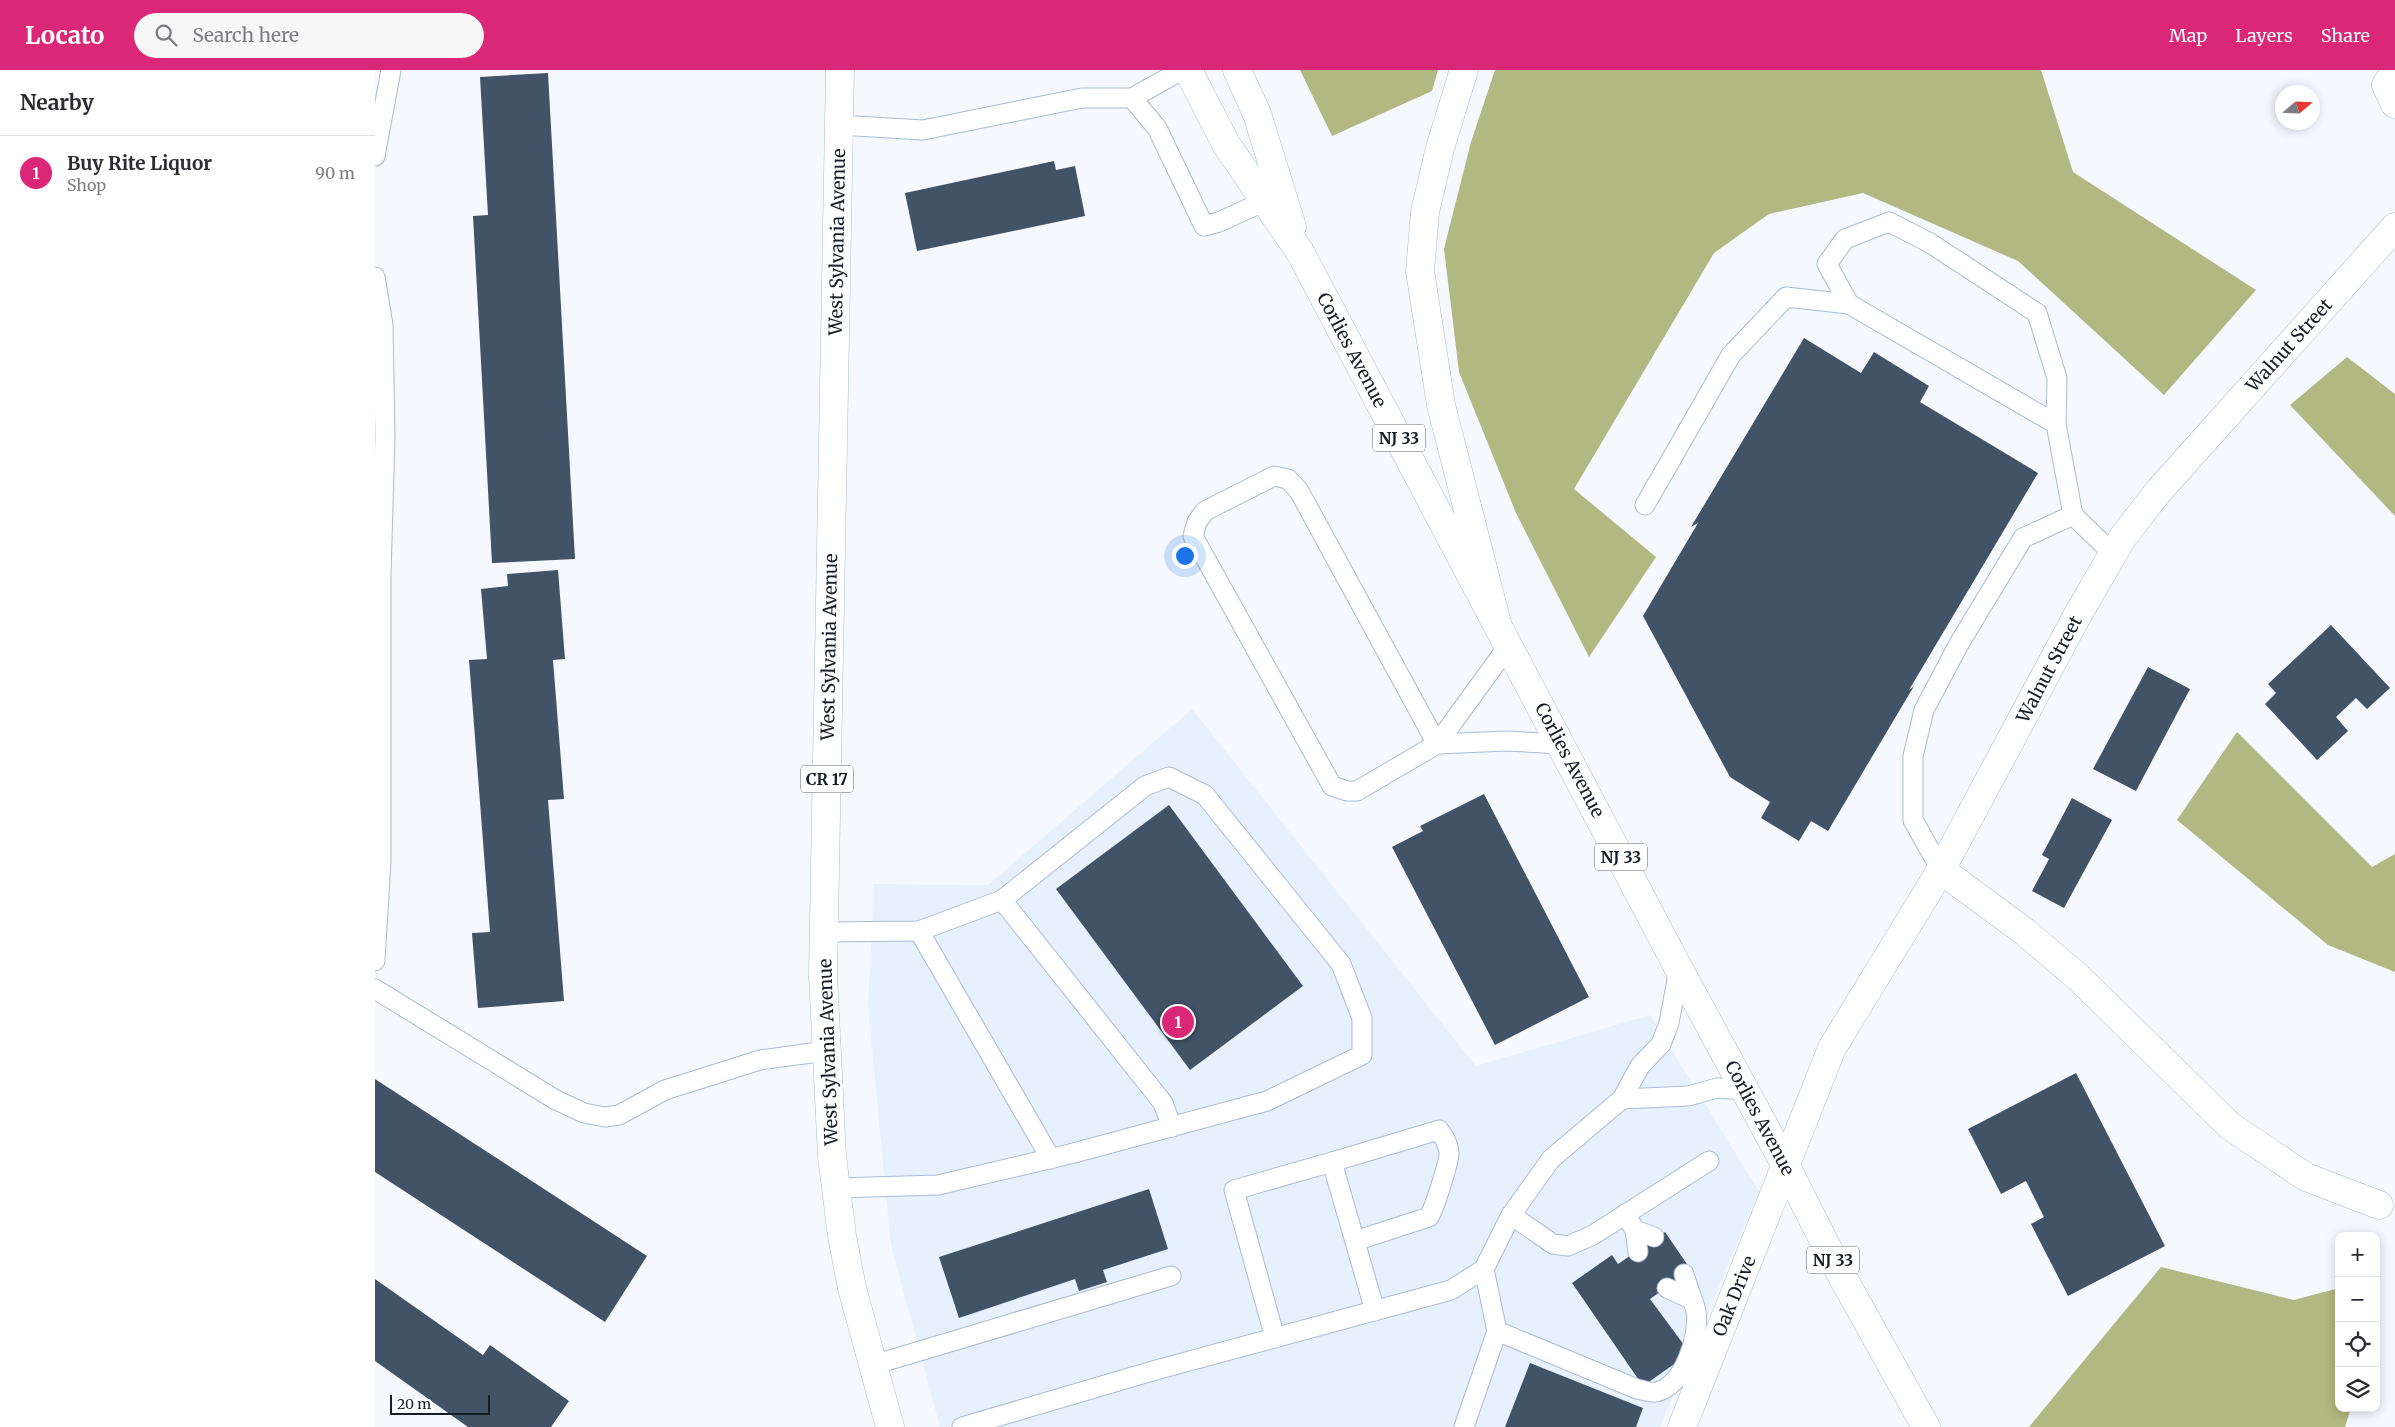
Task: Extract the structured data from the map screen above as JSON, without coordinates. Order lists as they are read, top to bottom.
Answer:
{
  "streets": {
    "main road": [
      "West Sylvania Avenue",
      "Walnut Street",
      "Corlies Avenue",
      "NJ 33",
      "CR 17",
      "Oak Drive"
    ]
  },
  "crossings": [
    ["Walnut Street", "Corlies Avenue"],
    ["Walnut Street", "Oak Drive"],
    ["Corlies Avenue", "NJ 33"],
    ["Corlies Avenue", "Oak Drive"]
  ],
  "scale_bar": "20 m",
  "north": "right",
  "page": {
    "header": "Locato",
    "search": "Search here",
    "nav": ["Map", "Layers", "Share"],
    "heading": "Nearby",
    "list": [
      {
        "mark": "1",
        "name": "Buy Rite Liquor",
        "note": "Shop",
        "value": "90 m"
      }
    ],
    "pins": "1",
    "map_buttons": ["+", "−"],
    "scale": "20 m"
  }
}
